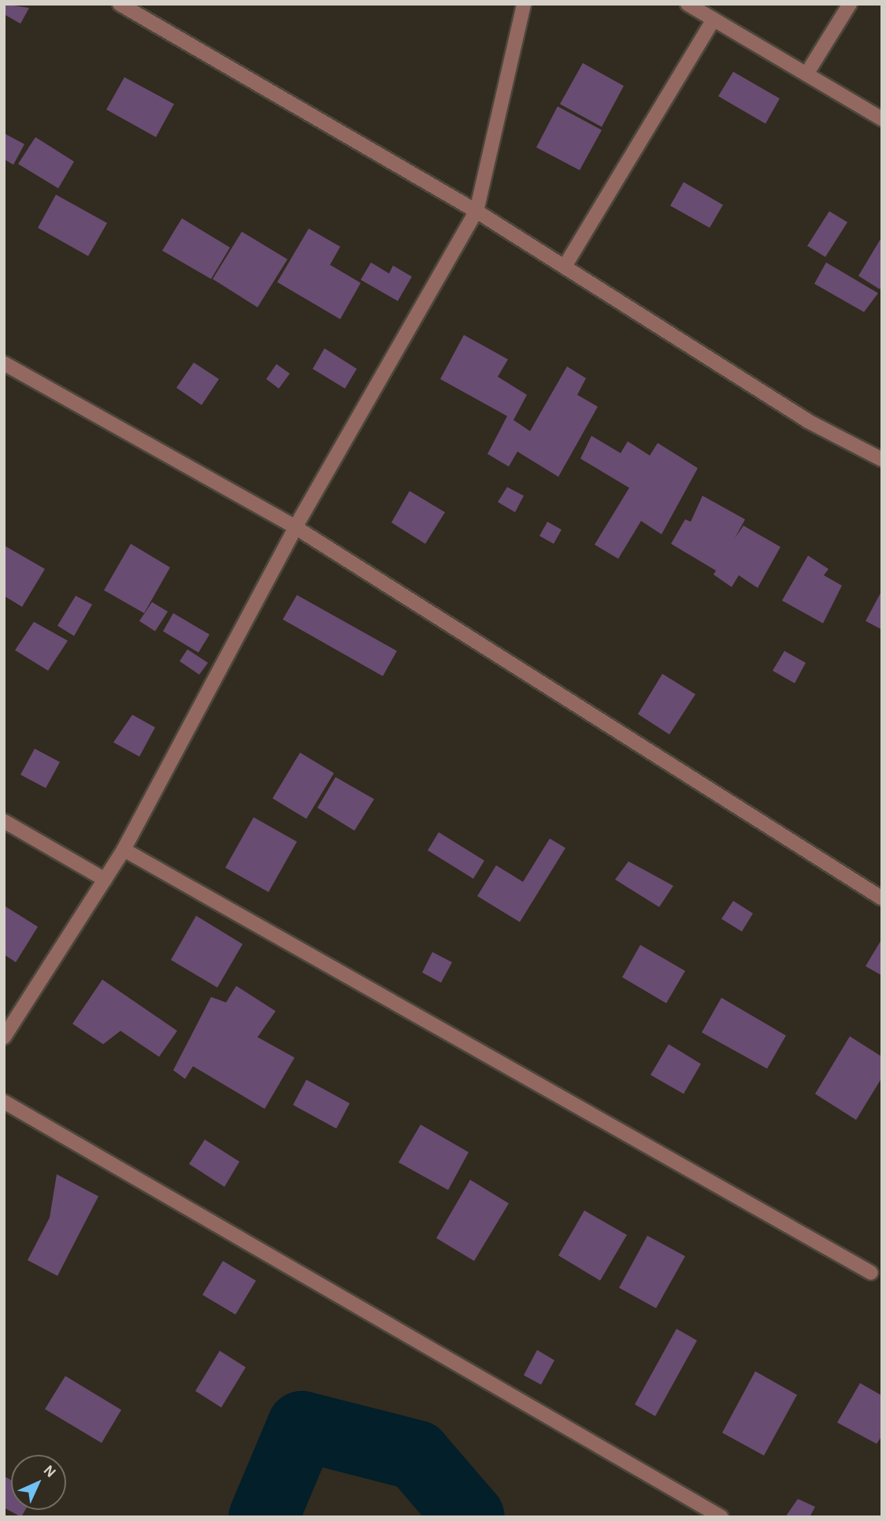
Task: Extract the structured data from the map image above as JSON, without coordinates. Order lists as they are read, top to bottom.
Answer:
{
  "north": "top right"
}
